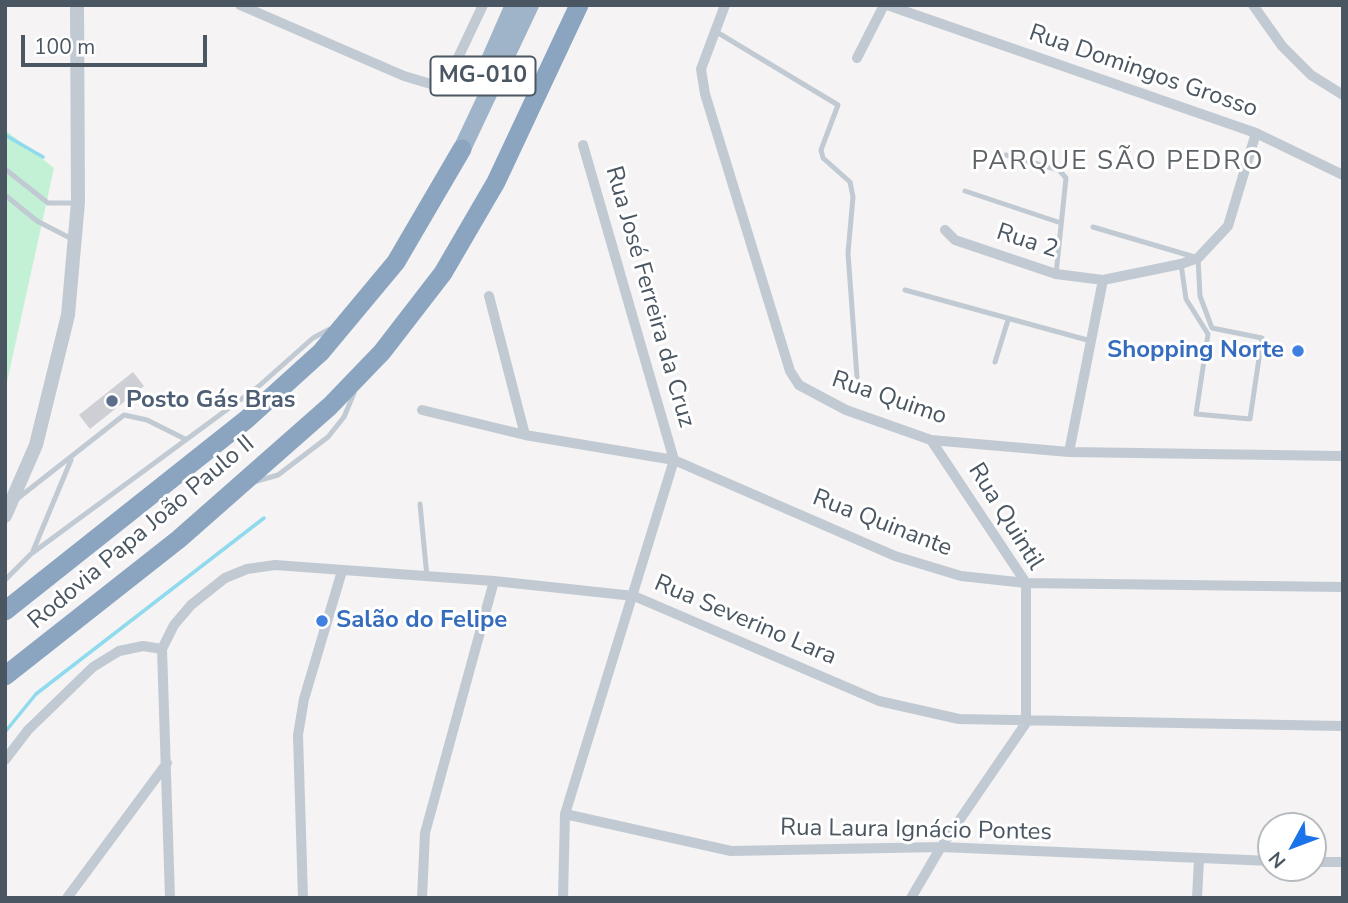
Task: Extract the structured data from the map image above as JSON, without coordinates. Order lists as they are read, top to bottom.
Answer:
{
  "streets": {
    "highway": ["MG-010", "Rodovia Papa João Paulo II"],
    "street": [
      "Rua Domingos Grosso",
      "Rua 2",
      "Rua José Ferreira da Cruz",
      "Rua Quimo",
      "Rua Quintil",
      "Rua Quinante",
      "Rua Severino Lara",
      "Rua Laura Ignácio Pontes"
    ]
  },
  "crossings": [
    ["MG-010", "Rodovia Papa João Paulo II"],
    ["Rua José Ferreira da Cruz", "Rua Quinante"],
    ["Rua Quimo", "Rua Quintil"],
    ["Rua Quintil", "Rua Quinante"],
    ["Rua Quintil", "Rua Severino Lara"]
  ],
  "districts": ["PARQUE SÃO PEDRO"],
  "places": ["Shopping Norte", "Posto Gás Bras", "Salão do Felipe"],
  "scale_bar": "100 m",
  "north": "bottom left"
}
